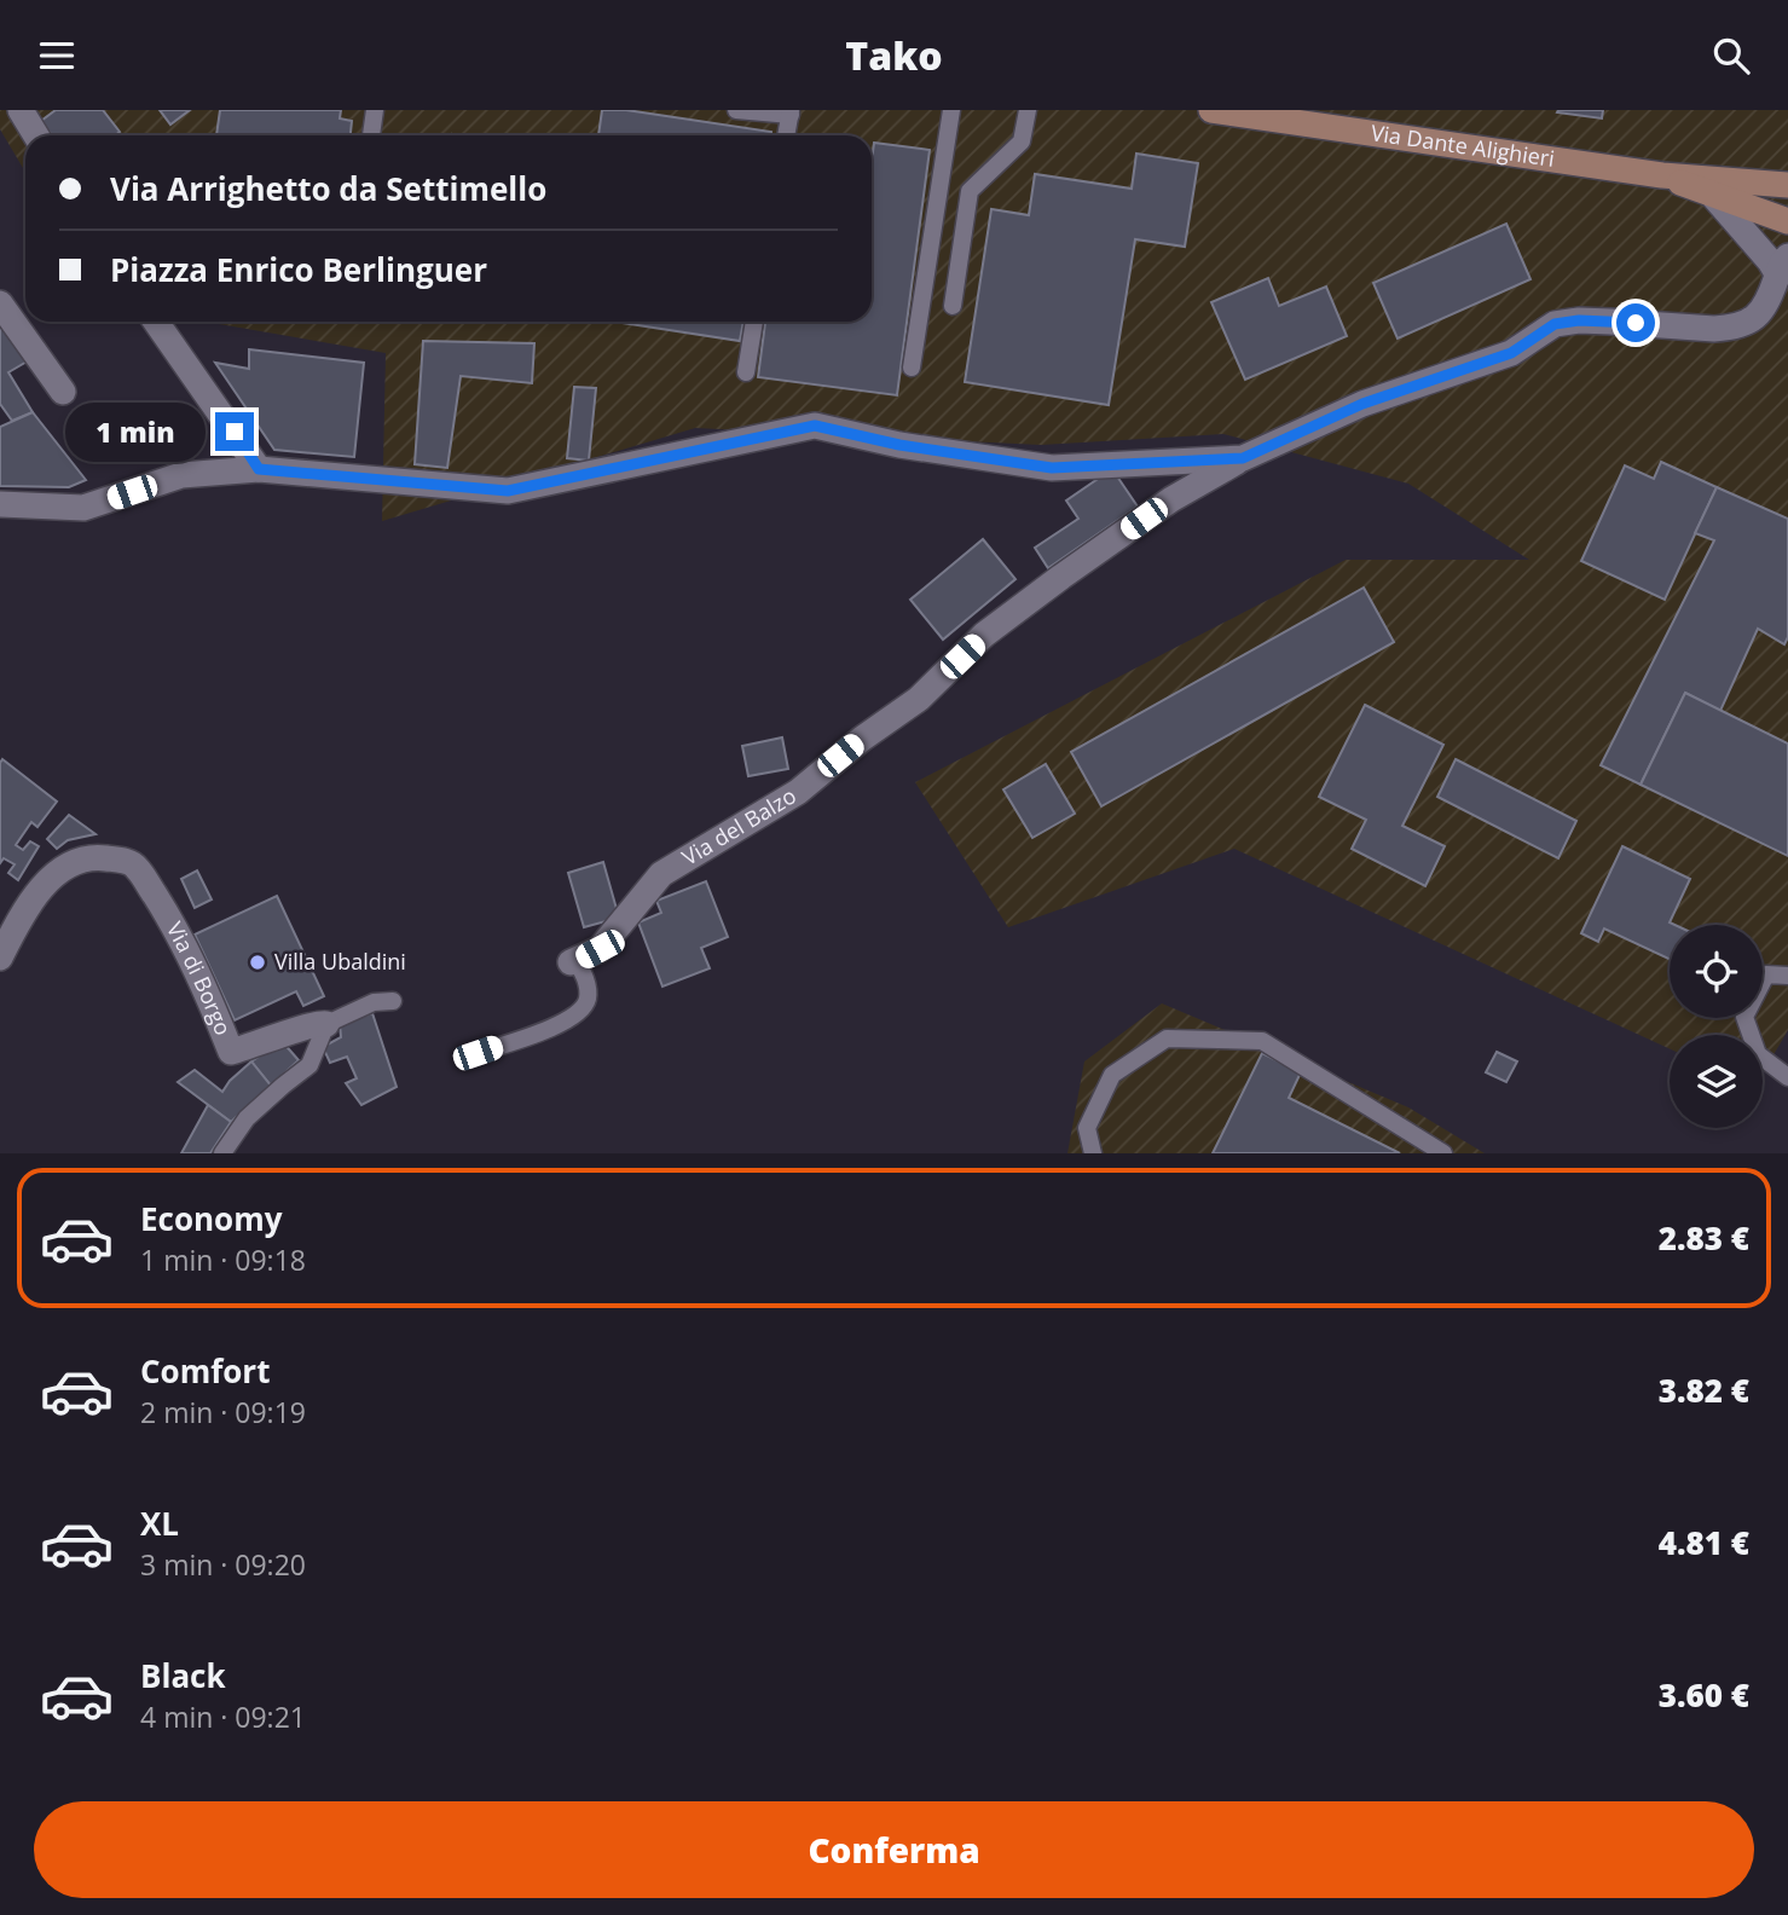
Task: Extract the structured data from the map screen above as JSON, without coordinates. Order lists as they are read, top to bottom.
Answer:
{
  "streets": {
    "main road": ["Via Dante Alighieri"],
    "street": ["Via del Balzo", "Via di Borgo"]
  },
  "places": ["Villa Ubaldini"],
  "page": {
    "header": "Tako",
    "banner": ["Via Arrighetto da Settimello", "Piazza Enrico Berlinguer"],
    "bubble": "1 min",
    "list": [
      {
        "name": "Economy",
        "note": "1 min · 09:18",
        "value": "2.83 €"
      },
      {
        "name": "Comfort",
        "note": "2 min · 09:19",
        "value": "3.82 €"
      },
      {
        "name": "XL",
        "note": "3 min · 09:20",
        "value": "4.81 €"
      },
      {
        "name": "Black",
        "note": "4 min · 09:21",
        "value": "3.60 €"
      }
    ],
    "buttons": "Conferma"
  }
}
